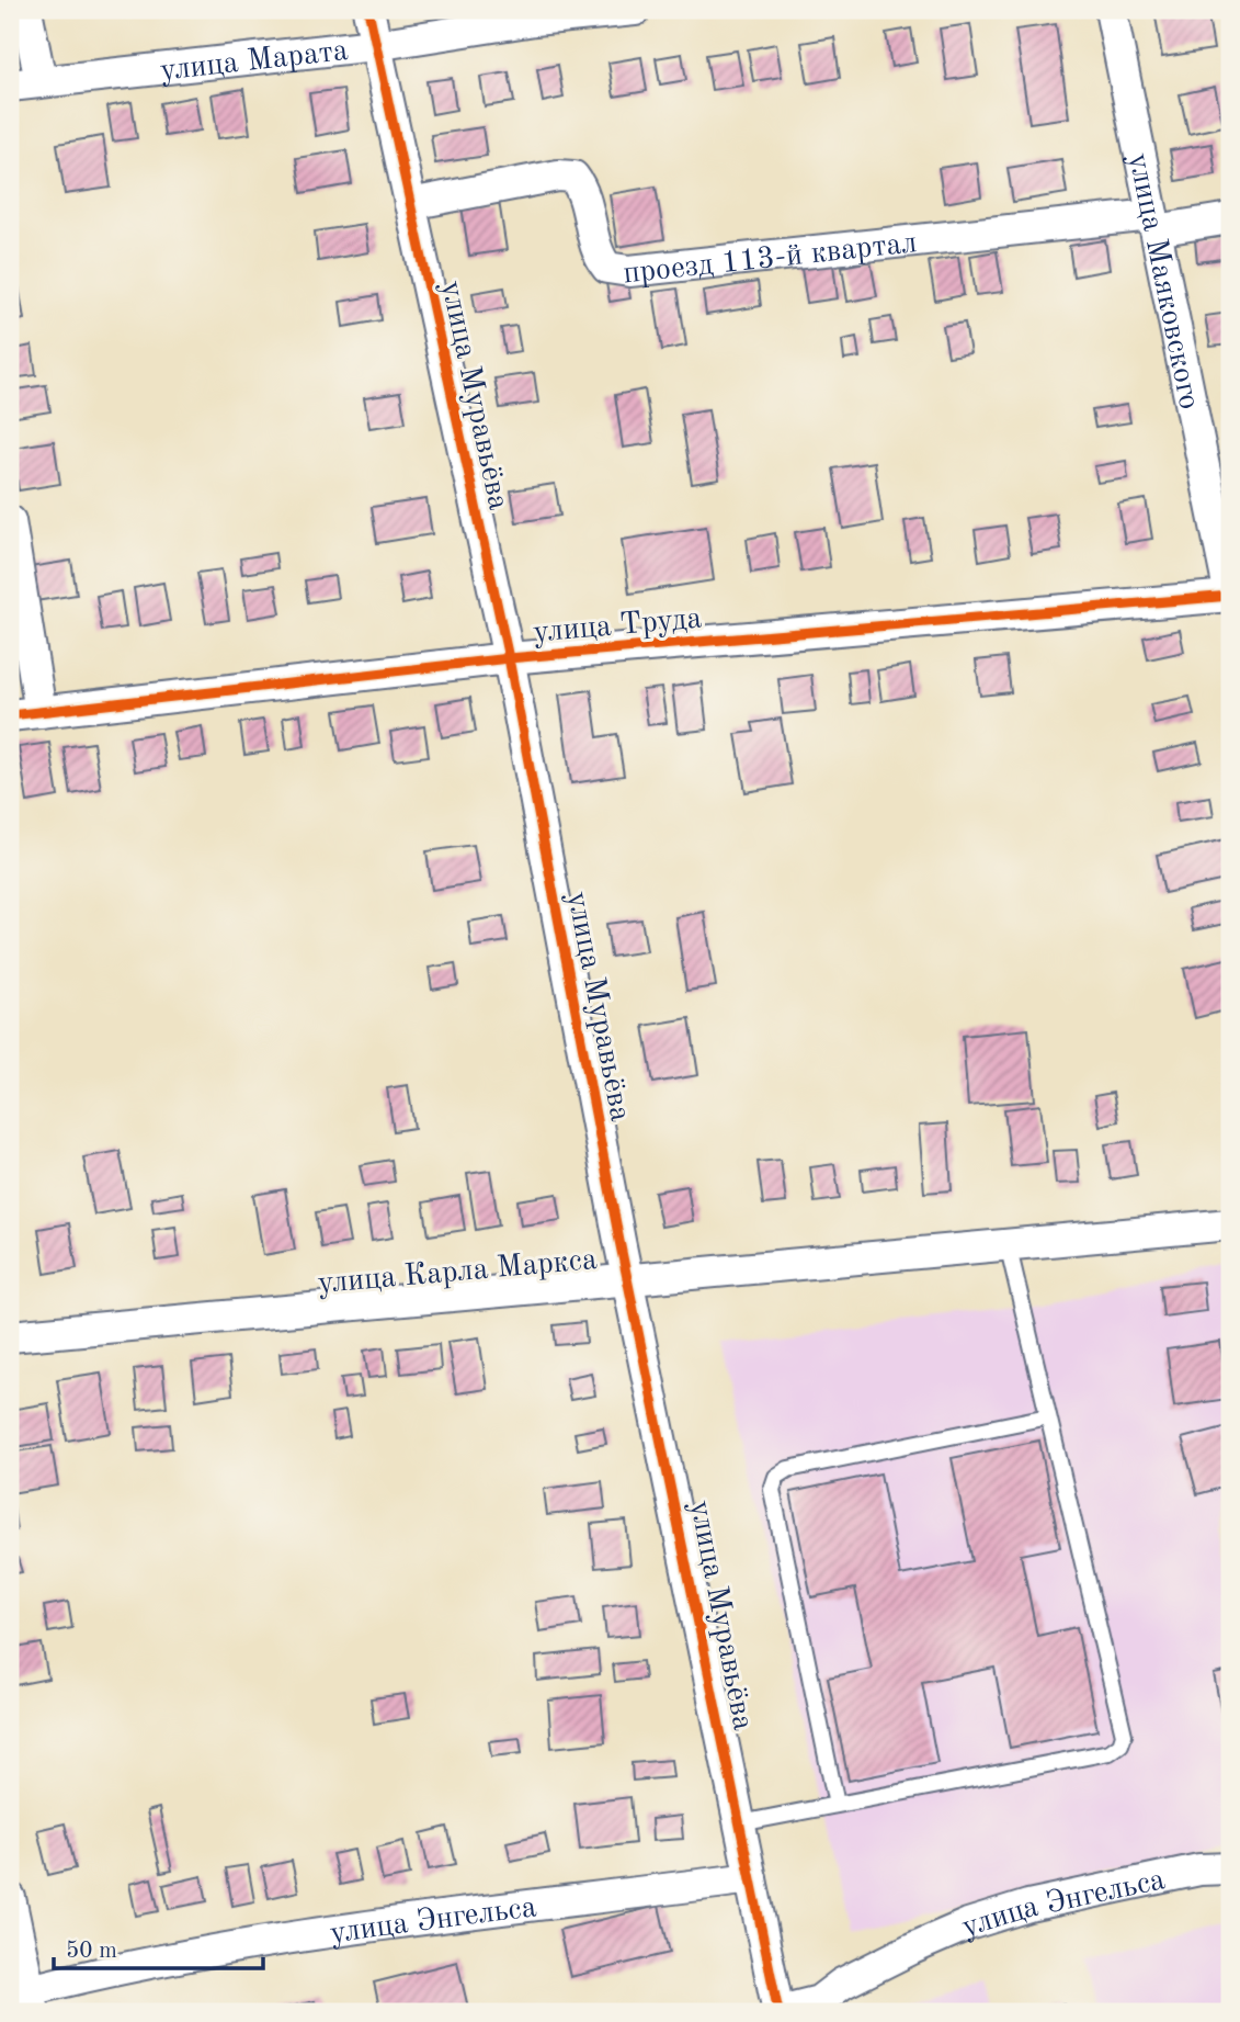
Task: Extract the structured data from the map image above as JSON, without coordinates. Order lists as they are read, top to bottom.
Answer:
{
  "streets": {
    "street": [
      "улица Марата",
      "проезд 113-й квартал",
      "улица Маяковского",
      "улица Муравьёва",
      "улица Труда",
      "улица Карла Маркса",
      "улица Энгельса"
    ]
  },
  "crossings": [
    ["улица Марата", "улица Муравьёва"],
    ["проезд 113-й квартал", "улица Маяковского"],
    ["проезд 113-й квартал", "улица Муравьёва"],
    ["улица Маяковского", "улица Труда"],
    ["улица Муравьёва", "улица Труда"],
    ["улица Муравьёва", "улица Карла Маркса"],
    ["улица Муравьёва", "улица Энгельса"]
  ],
  "scale_bar": "50 m"
}
